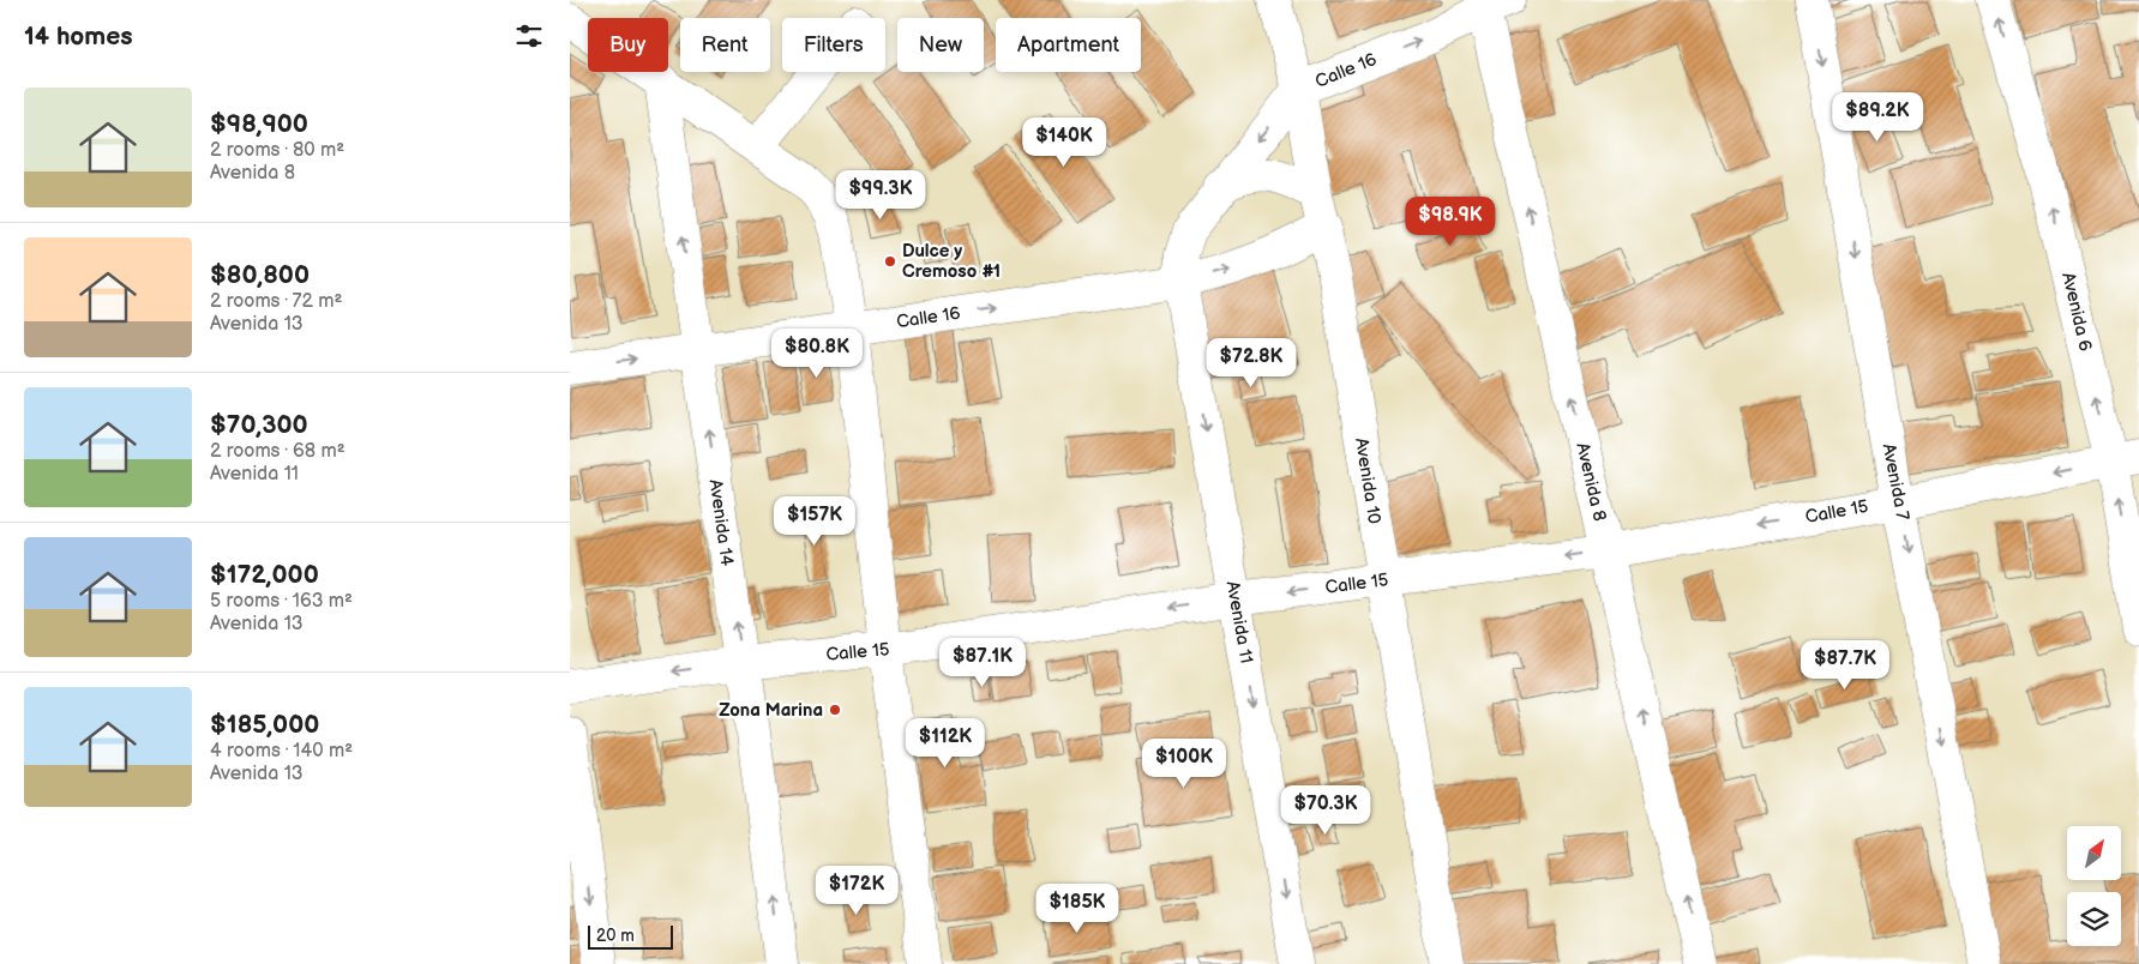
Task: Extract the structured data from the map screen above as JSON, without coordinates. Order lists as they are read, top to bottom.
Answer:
{
  "streets": {
    "street": [
      "Calle 16",
      "Avenida 6",
      "Avenida 10",
      "Avenida 8",
      "Avenida 7",
      "Calle 15",
      "Avenida 14",
      "Avenida 11"
    ]
  },
  "crossings": [
    ["Calle 16", "Avenida 10"],
    ["Calle 16", "Avenida 8"],
    ["Calle 16", "Avenida 14"],
    ["Calle 16", "Avenida 11"],
    ["Avenida 6", "Calle 15"],
    ["Avenida 10", "Calle 15"],
    ["Avenida 8", "Calle 15"],
    ["Avenida 7", "Calle 15"],
    ["Calle 15", "Avenida 14"],
    ["Calle 15", "Avenida 11"]
  ],
  "one_way": [
    "Avenida 6",
    "Avenida 8",
    "Avenida 7",
    "Calle 15",
    "Avenida 11"
  ],
  "places": ["Dulce y Cremoso #1", "Zona Marina"],
  "scale_bar": "20 m",
  "north": "top right",
  "page": {
    "heading": "14 homes",
    "chip": [
      "Buy",
      "Rent",
      "Filters",
      "New",
      "Apartment"
    ],
    "list": [
      {
        "name": "$98,900",
        "note": "2 rooms · 80 m² · Avenida 8"
      },
      {
        "name": "$80,800",
        "note": "2 rooms · 72 m² · Avenida 13"
      },
      {
        "name": "$70,300",
        "note": "2 rooms · 68 m² · Avenida 11"
      },
      {
        "name": "$172,000",
        "note": "5 rooms · 163 m² · Avenida 13"
      },
      {
        "name": "$185,000",
        "note": "4 rooms · 140 m² · Avenida 13"
      }
    ],
    "price": [
      "$89.2K",
      "$140K",
      "$99.3K",
      "$98.9K",
      "$80.8K",
      "$72.8K",
      "$157K",
      "$87.1K",
      "$87.7K",
      "$112K",
      "$100K",
      "$70.3K",
      "$172K",
      "$185K"
    ],
    "scale": "20 m"
  }
}
